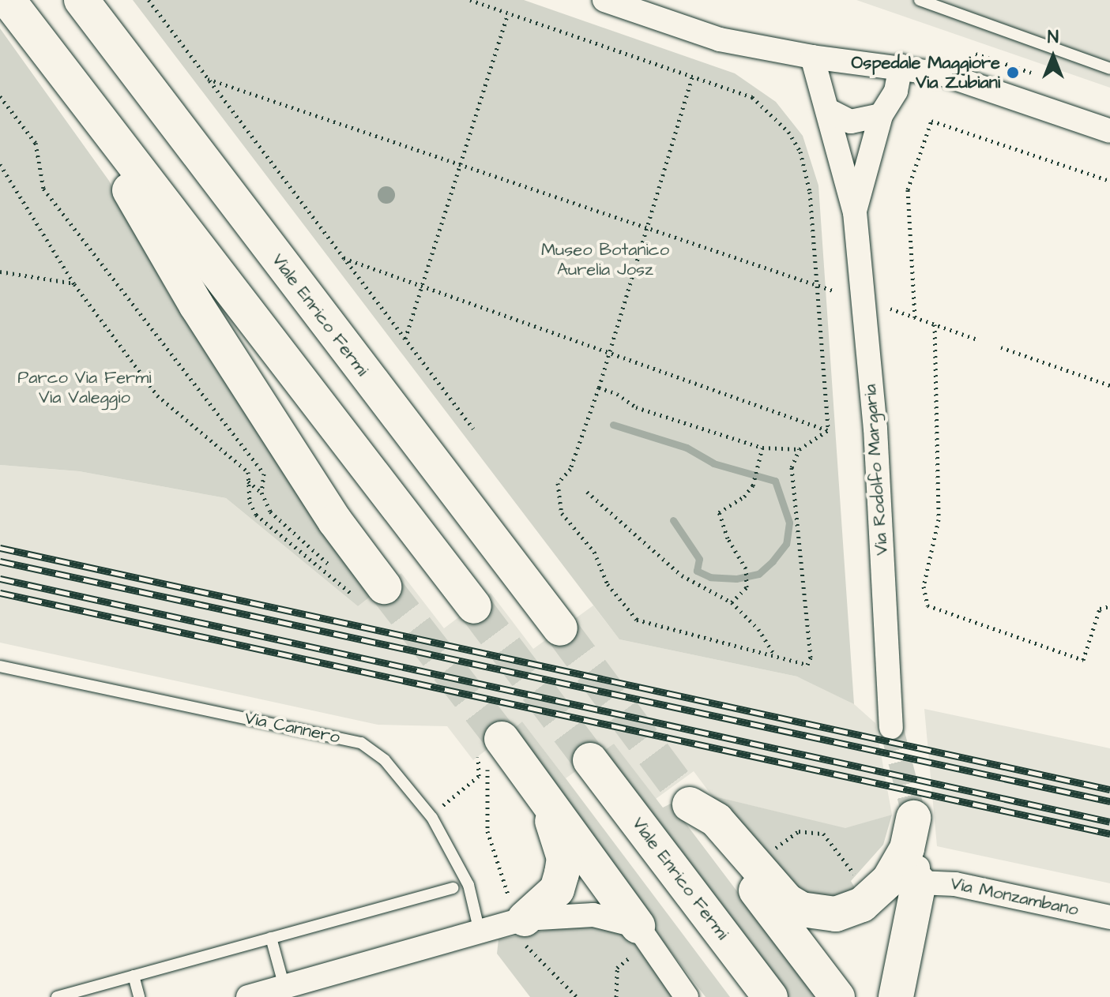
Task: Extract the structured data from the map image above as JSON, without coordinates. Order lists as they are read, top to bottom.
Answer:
{
  "streets": {
    "main road": ["Viale Enrico Fermi"],
    "street": ["Via Rodolfo Margaria", "Via Monzambano"],
    "lane": ["Via Cannero"]
  },
  "parks": ["Museo Botanico Aurelia Josz", "Parco Via Fermi Via Valeggio"],
  "places": ["Ospedale Maggiore Via Zubiani"],
  "north": "top"
}
